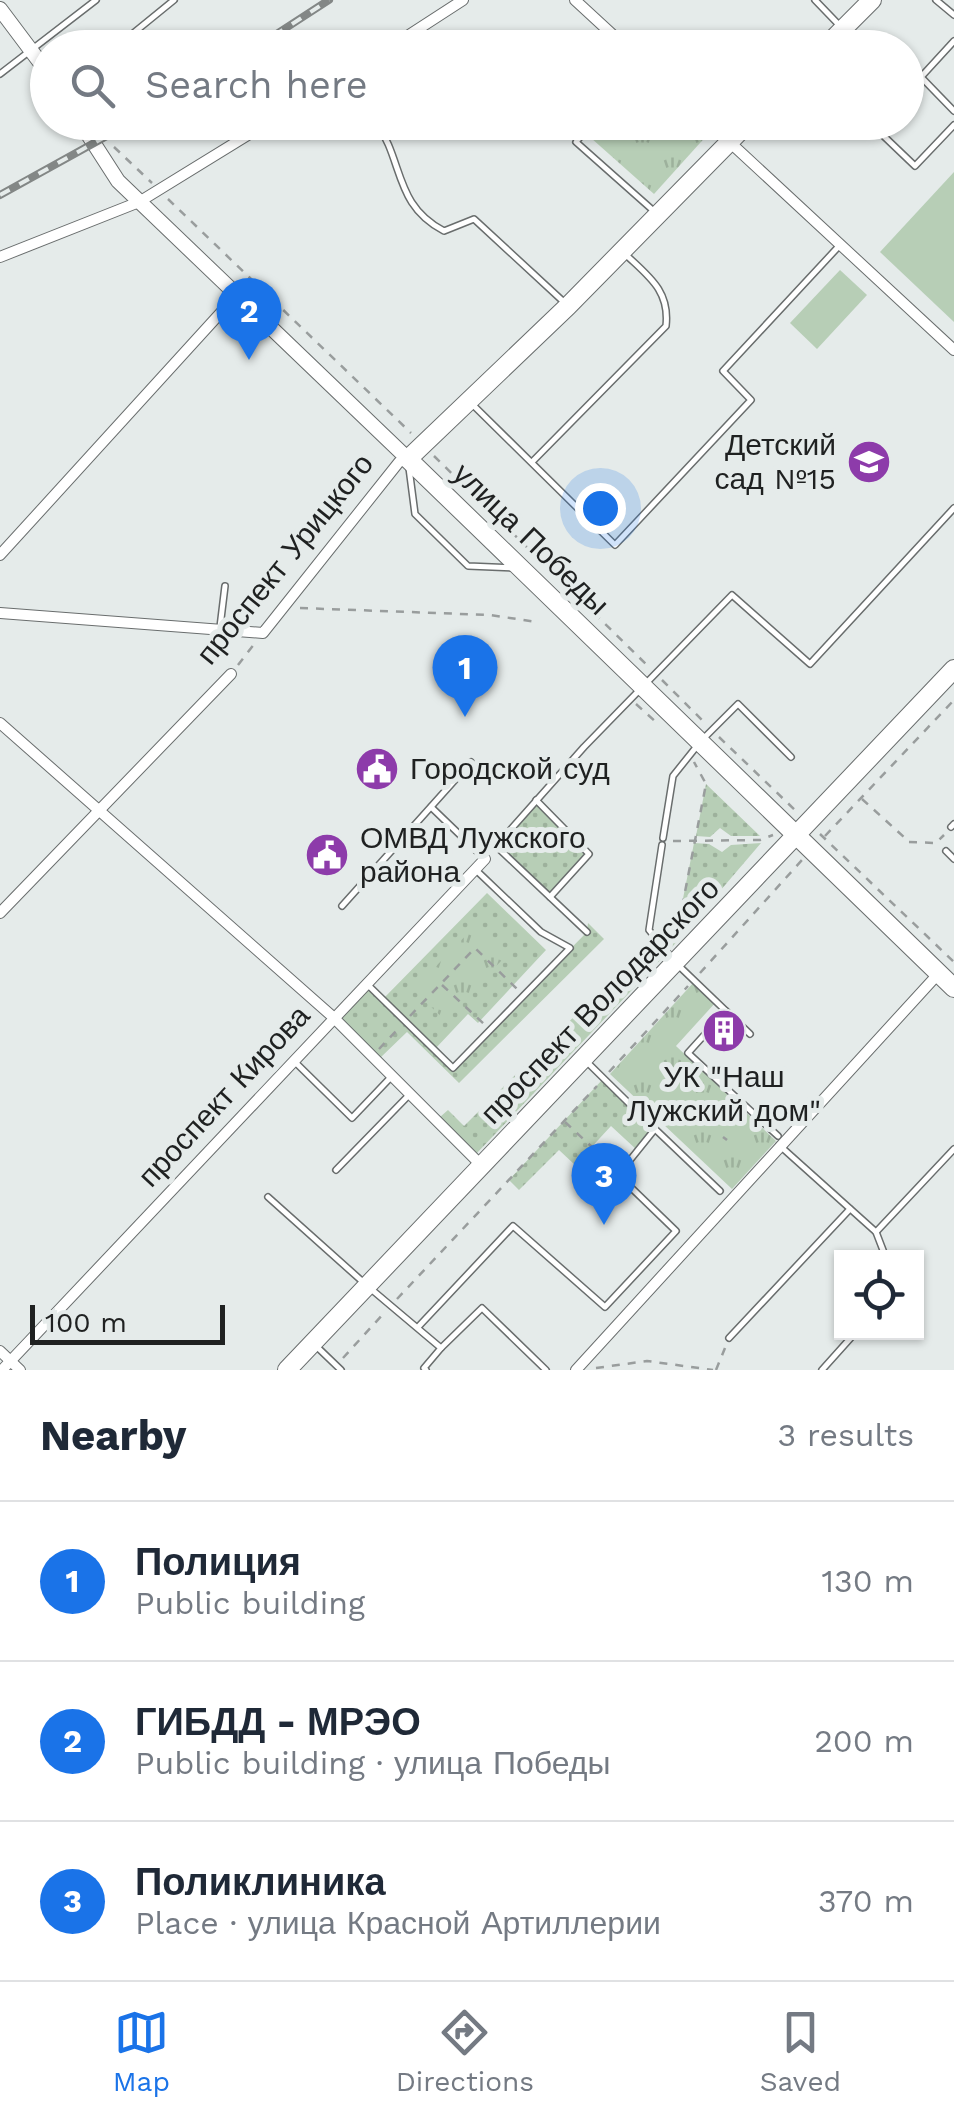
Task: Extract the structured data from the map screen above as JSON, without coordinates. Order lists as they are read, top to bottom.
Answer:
{
  "streets": {
    "main road": ["улица Победы", "проспект Урицкого", "проспект Володарского"],
    "street": ["проспект Кирова"]
  },
  "crossings": [
    ["улица Победы", "проспект Урицкого"],
    ["улица Победы", "проспект Володарского"]
  ],
  "places": {
    "school or university": ["Детский сад №15"],
    "public building": ["Городской суд", "ОМВД Лужского района"],
    "building": ["УК \"Наш Лужский дом\""]
  },
  "scale_bar": "100 m",
  "page": {
    "search": "Search here",
    "pins": ["2", "1", "3"],
    "scale": "100 m",
    "heading": ["Nearby", "3 results"],
    "list": [
      {
        "mark": "1",
        "name": "Полиция",
        "note": "Public building",
        "value": "130 m"
      },
      {
        "mark": "2",
        "name": "ГИБДД - МРЭО",
        "note": "Public building · улица Победы",
        "value": "200 m"
      },
      {
        "mark": "3",
        "name": "Поликлиника",
        "note": "Place · улица Красной Артиллерии",
        "value": "370 m"
      }
    ],
    "nav": ["Map", "Directions", "Saved"]
  }
}
